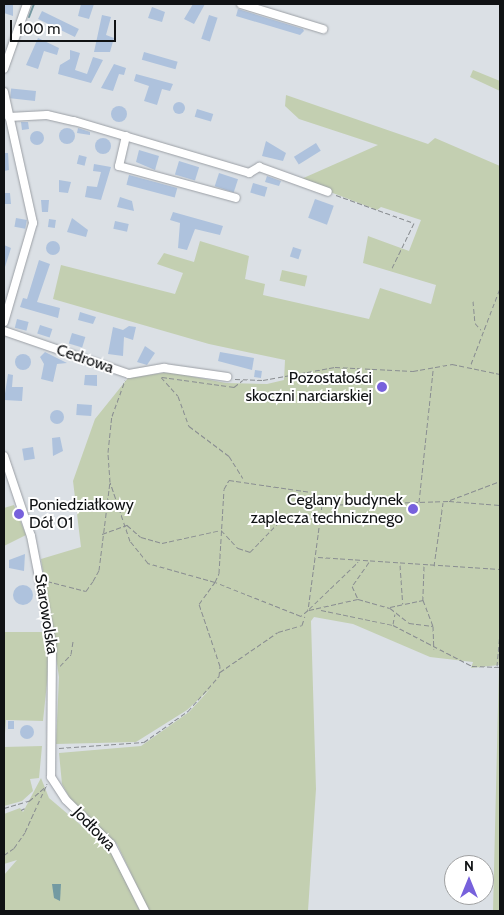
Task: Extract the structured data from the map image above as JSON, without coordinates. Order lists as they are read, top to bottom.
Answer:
{
  "streets": {
    "street": ["Cedrowa", "Starowolska", "Jodłowa"]
  },
  "crossings": [
    ["Starowolska", "Jodłowa"]
  ],
  "places": ["Pozostałości skoczni narciarskiej", "Ceglany budynek zaplecza technicznego", "Poniedziałkowy Dół 01"],
  "scale_bar": "100 m",
  "north": "top"
}
